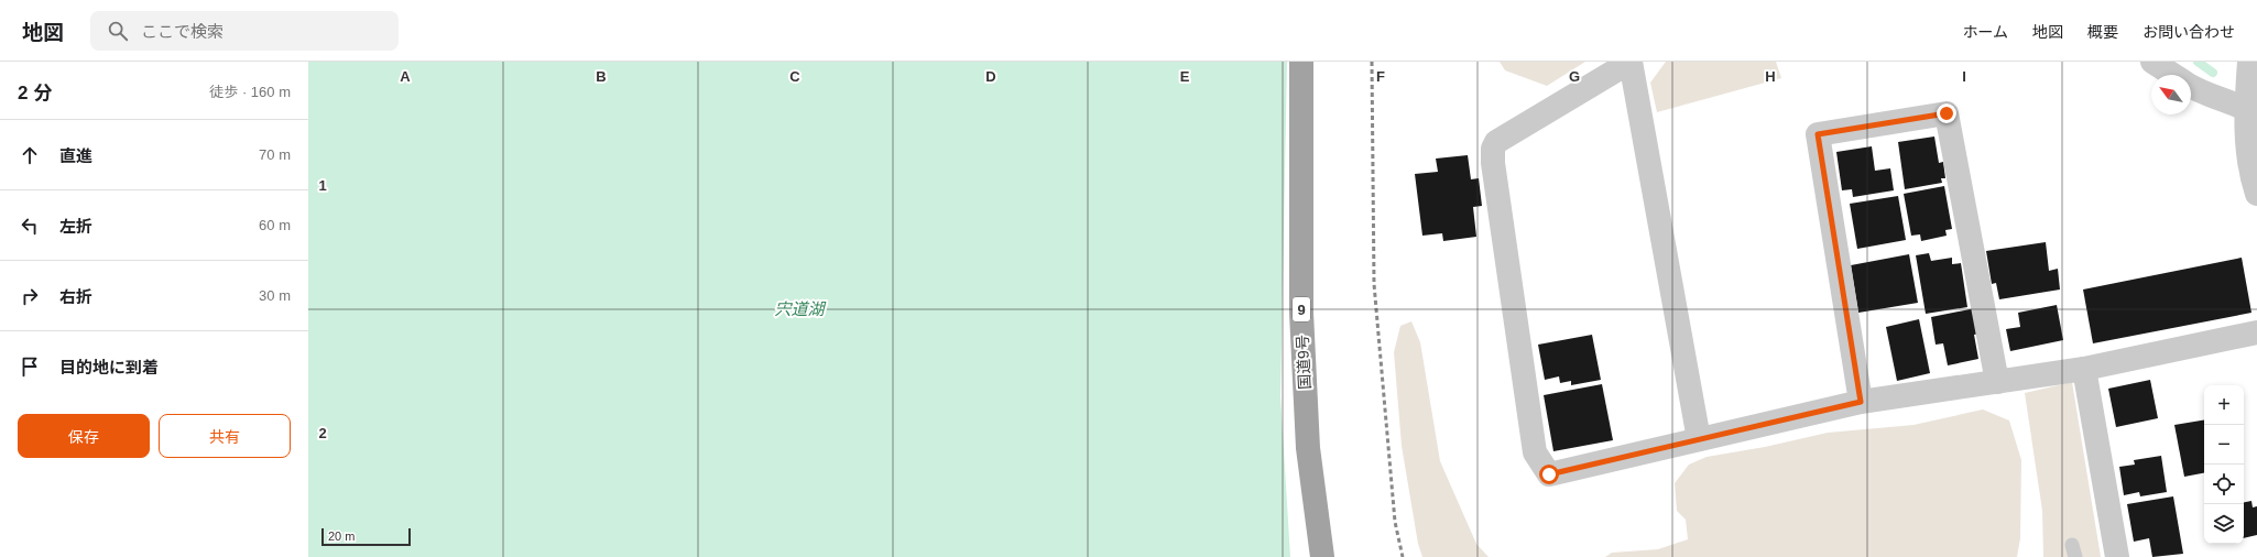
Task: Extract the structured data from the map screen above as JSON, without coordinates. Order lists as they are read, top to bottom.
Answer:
{
  "streets": {
    "highway": ["9", "国道9号"]
  },
  "water": ["宍道湖"],
  "scale_bar": "20 m",
  "north": "top left",
  "page": {
    "header": "地図",
    "search": "ここで検索",
    "nav": [
      "ホーム",
      "地図",
      "概要",
      "お問い合わせ"
    ],
    "heading": ["2 分", "徒歩 · 160 m"],
    "list": [
      ["直進", "70 m"],
      ["左折", "60 m"],
      ["右折", "30 m"],
      "目的地に到着"
    ],
    "map_buttons": ["+", "−"],
    "buttons": ["保存", "共有"],
    "scale": "20 m"
  },
  "grid": {
    "columns": [
      "A",
      "B",
      "C",
      "D",
      "E",
      "F",
      "G",
      "H",
      "I"
    ],
    "rows": ["1", "2"]
  }
}
